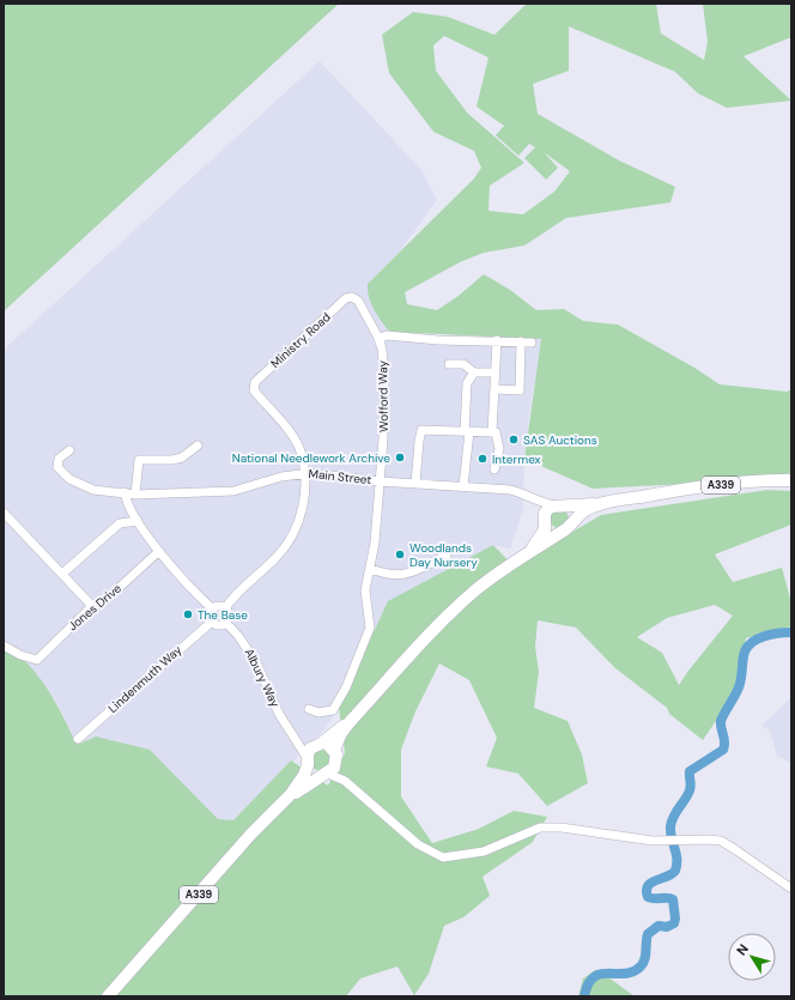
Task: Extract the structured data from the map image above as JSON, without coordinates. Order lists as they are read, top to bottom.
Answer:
{
  "streets": {
    "highway": ["A339"],
    "street": [
      "Ministry Road",
      "Wofford Way",
      "Main Street",
      "Jones Drive",
      "Albury Way",
      "Lindenmuth Way"
    ]
  },
  "crossings": [
    ["Ministry Road", "Wofford Way"],
    ["Ministry Road", "Main Street"],
    ["Wofford Way", "Main Street"],
    ["Main Street", "A339"],
    ["A339", "Albury Way"],
    ["Albury Way", "Lindenmuth Way"]
  ],
  "places": [
    "SAS Auctions",
    "National Needlework Archive",
    "Intermex",
    "Woodlands Day Nursery",
    "The Base"
  ],
  "north": "top left"
}
